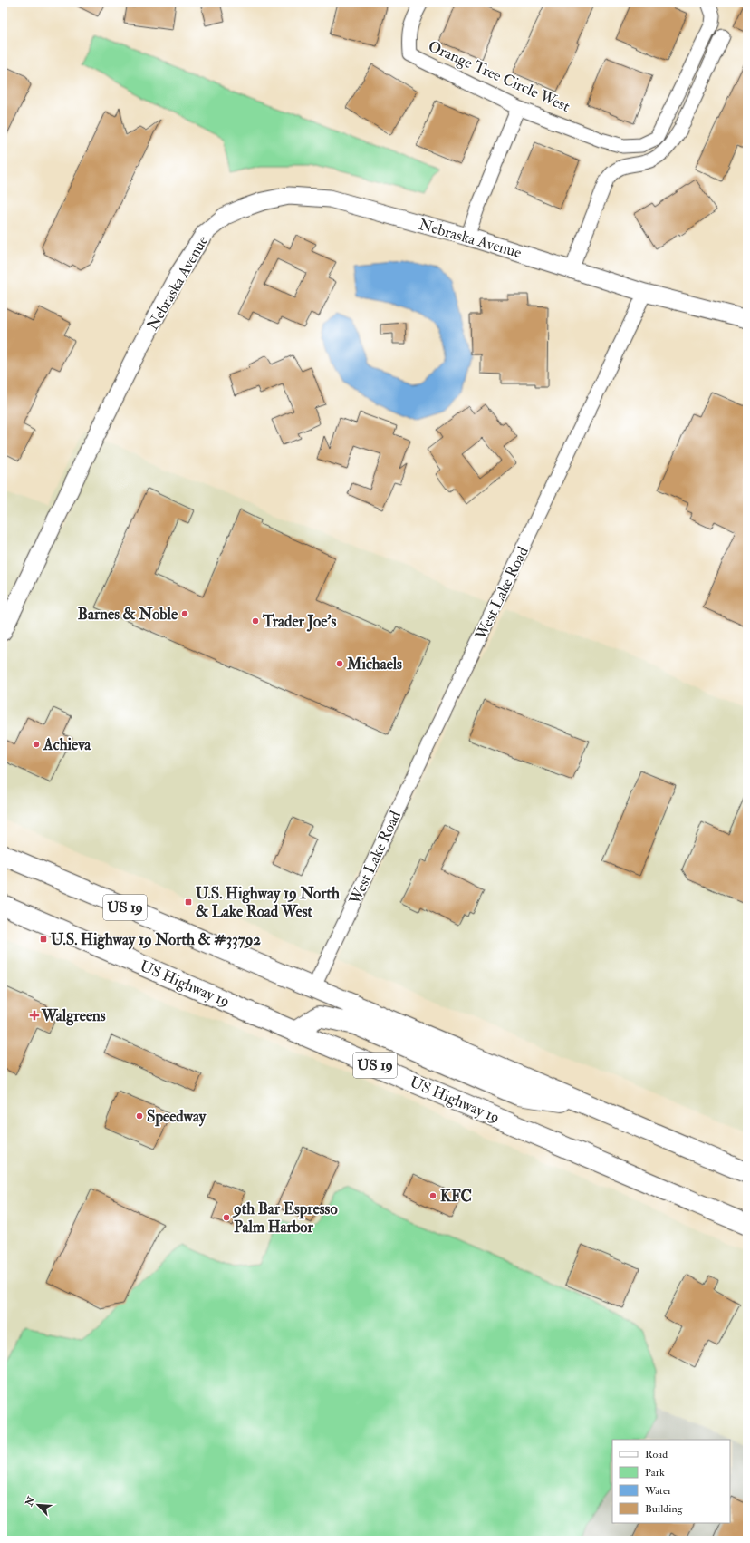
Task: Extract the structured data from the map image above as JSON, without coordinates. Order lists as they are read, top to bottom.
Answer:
{
  "streets": {
    "highway": ["US 19", "US Highway 19"],
    "street": ["Orange Tree Circle West", "Nebraska Avenue", "West Lake Road"]
  },
  "crossings": [
    ["Nebraska Avenue", "West Lake Road"],
    ["West Lake Road", "US 19"]
  ],
  "places": {
    "other": [
      "Barnes & Noble",
      "Trader Joe's",
      "Michaels",
      "Achieva",
      "Speedway",
      "KFC",
      "9th Bar Espresso Palm Harbor"
    ],
    "transit": ["U.S. Highway 19 North & Lake Road West", "U.S. Highway 19 North & #33792"],
    "health": ["Walgreens"]
  },
  "legend": [
    "Road",
    "Park",
    "Water",
    "Building"
  ],
  "north": "top left"
}
